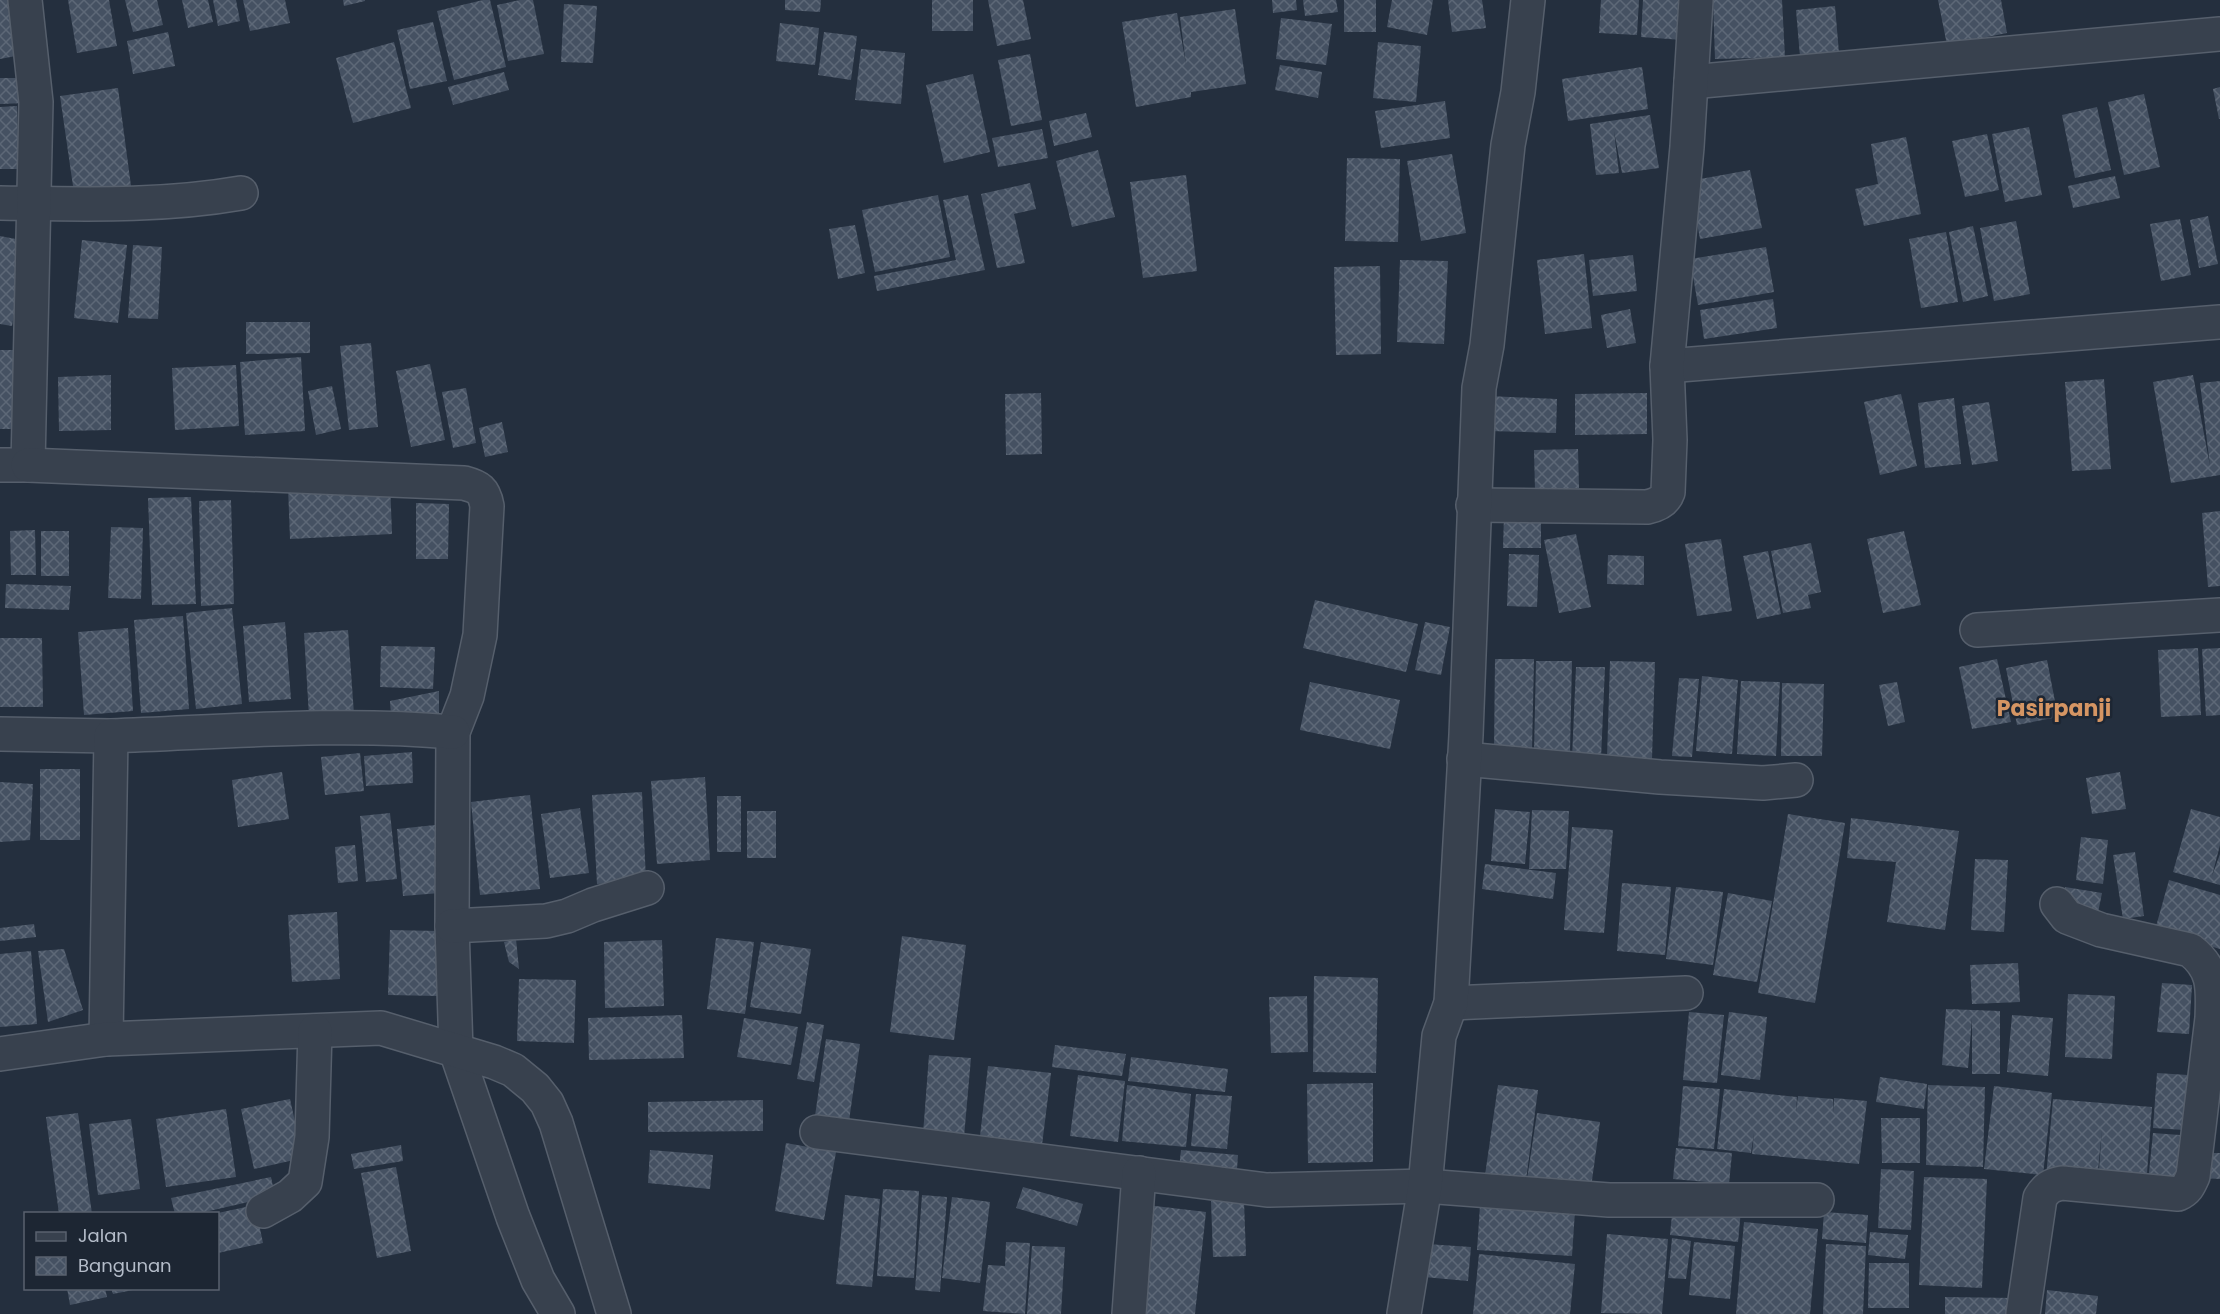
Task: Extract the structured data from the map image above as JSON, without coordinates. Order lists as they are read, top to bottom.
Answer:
{
  "districts": ["Pasirpanji"],
  "legend": ["Jalan", "Bangunan"]
}
